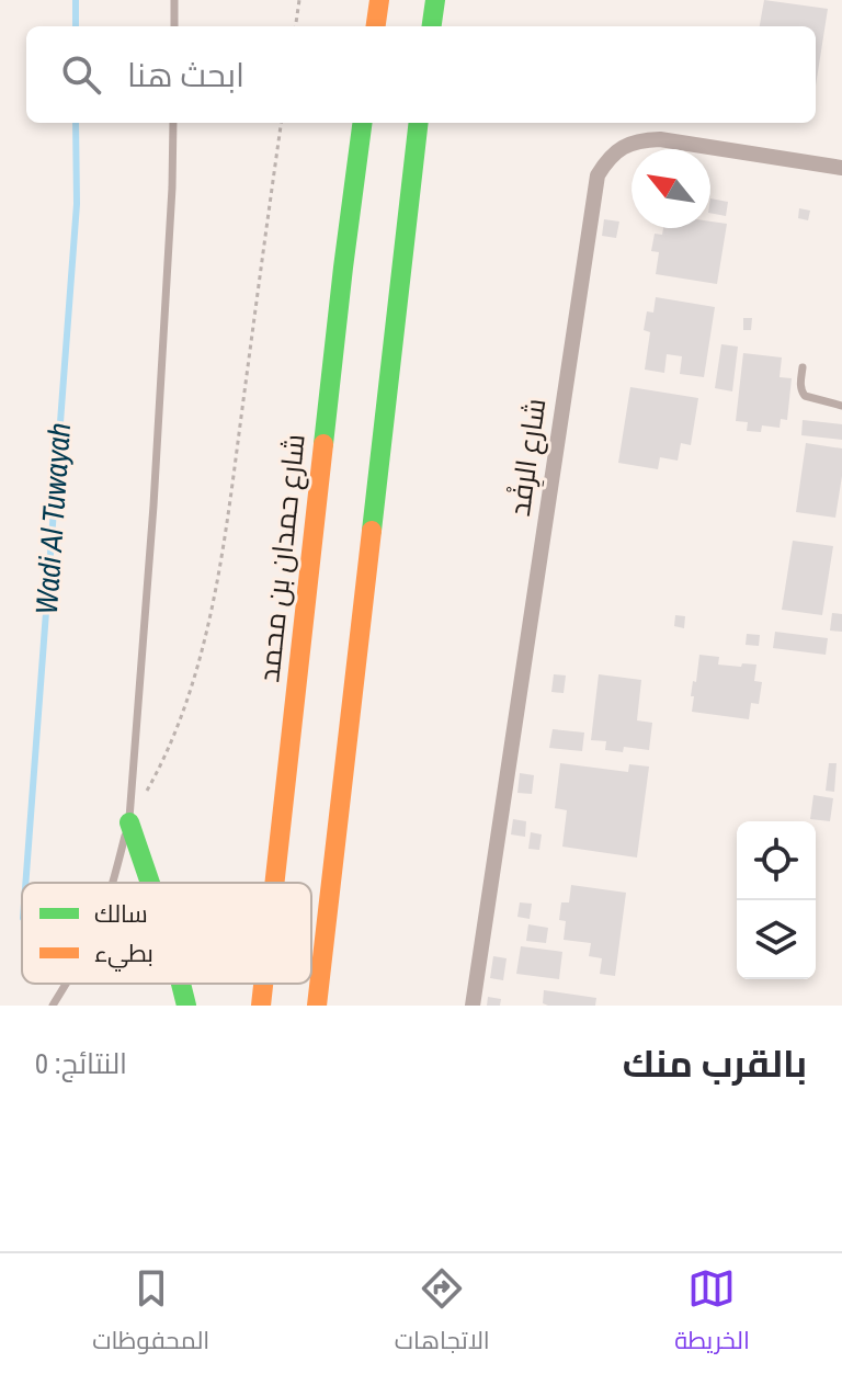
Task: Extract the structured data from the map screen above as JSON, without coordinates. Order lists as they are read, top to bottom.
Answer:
{
  "streets": {
    "main road": ["شارع حمدان بن محمد"],
    "street": ["شارع الرِفْد"]
  },
  "water": ["Wadi Al Tuwayah"],
  "legend": ["سالك", "بطيء"],
  "north": "top left",
  "page": {
    "search": "ابحث هنا",
    "heading": ["بالقرب منك", "النتائج: 0"],
    "nav": ["الخريطة", "الاتجاهات", "المحفوظات"]
  }
}
